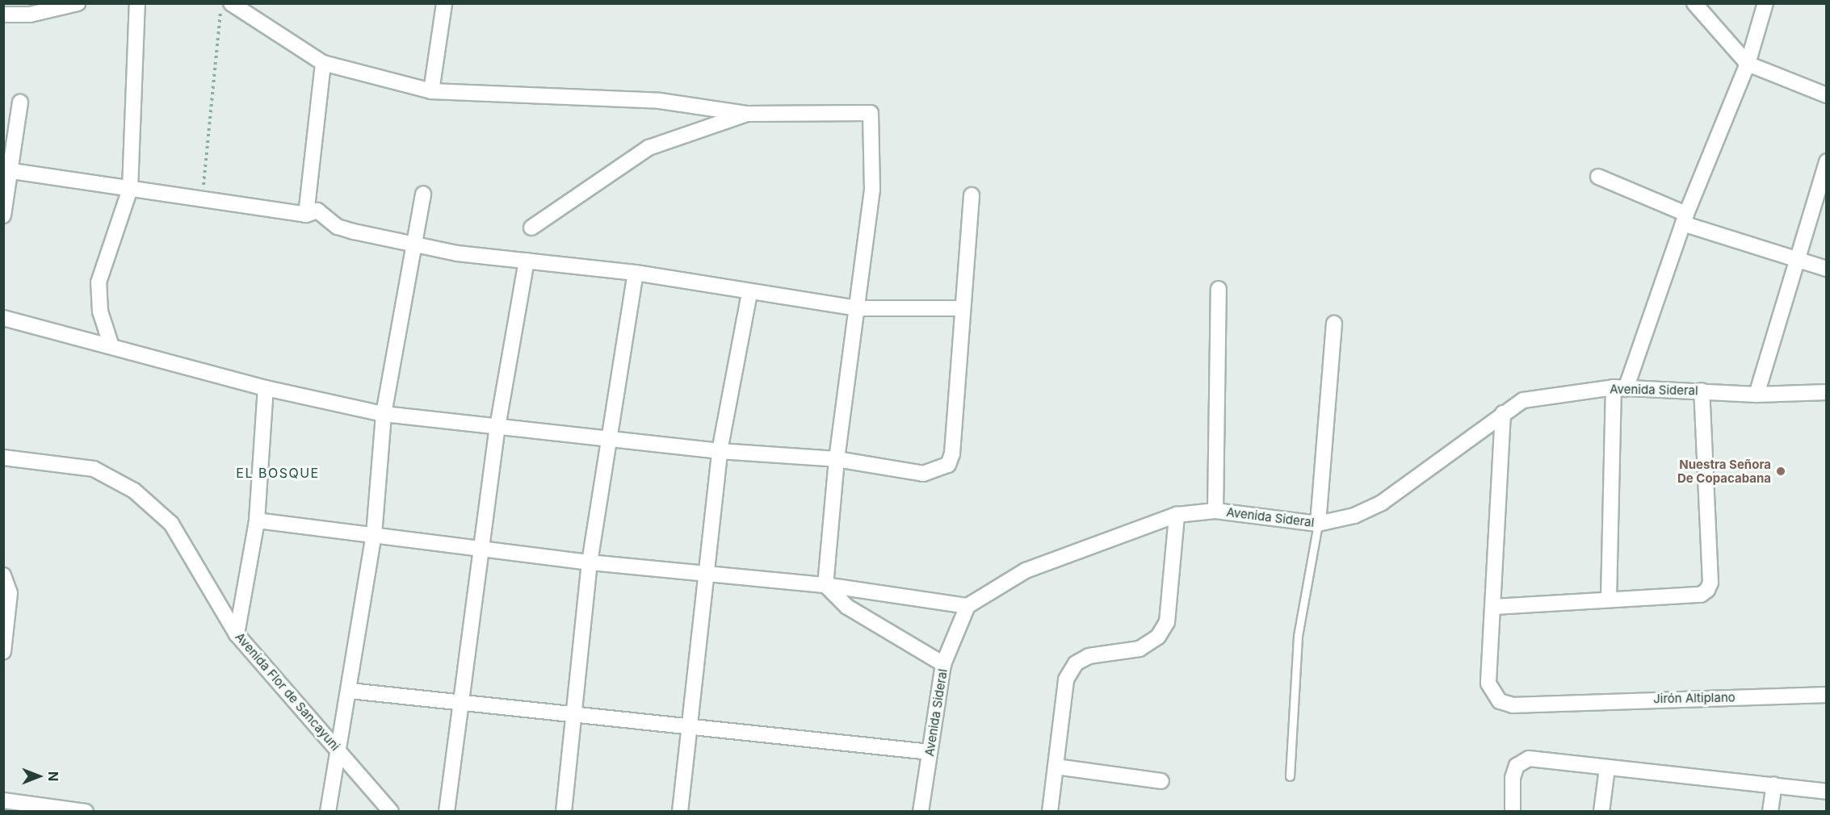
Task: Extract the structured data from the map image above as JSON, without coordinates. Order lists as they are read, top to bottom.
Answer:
{
  "streets": {
    "street": ["Avenida Sideral", "Avenida Flor de Sancayuni", "Jirón Altiplano"]
  },
  "crossings": [
    ["Avenida Sideral", "Jirón Altiplano"]
  ],
  "districts": ["EL BOSQUE"],
  "places": ["Nuestra Señora De Copacabana"],
  "north": "right"
}
